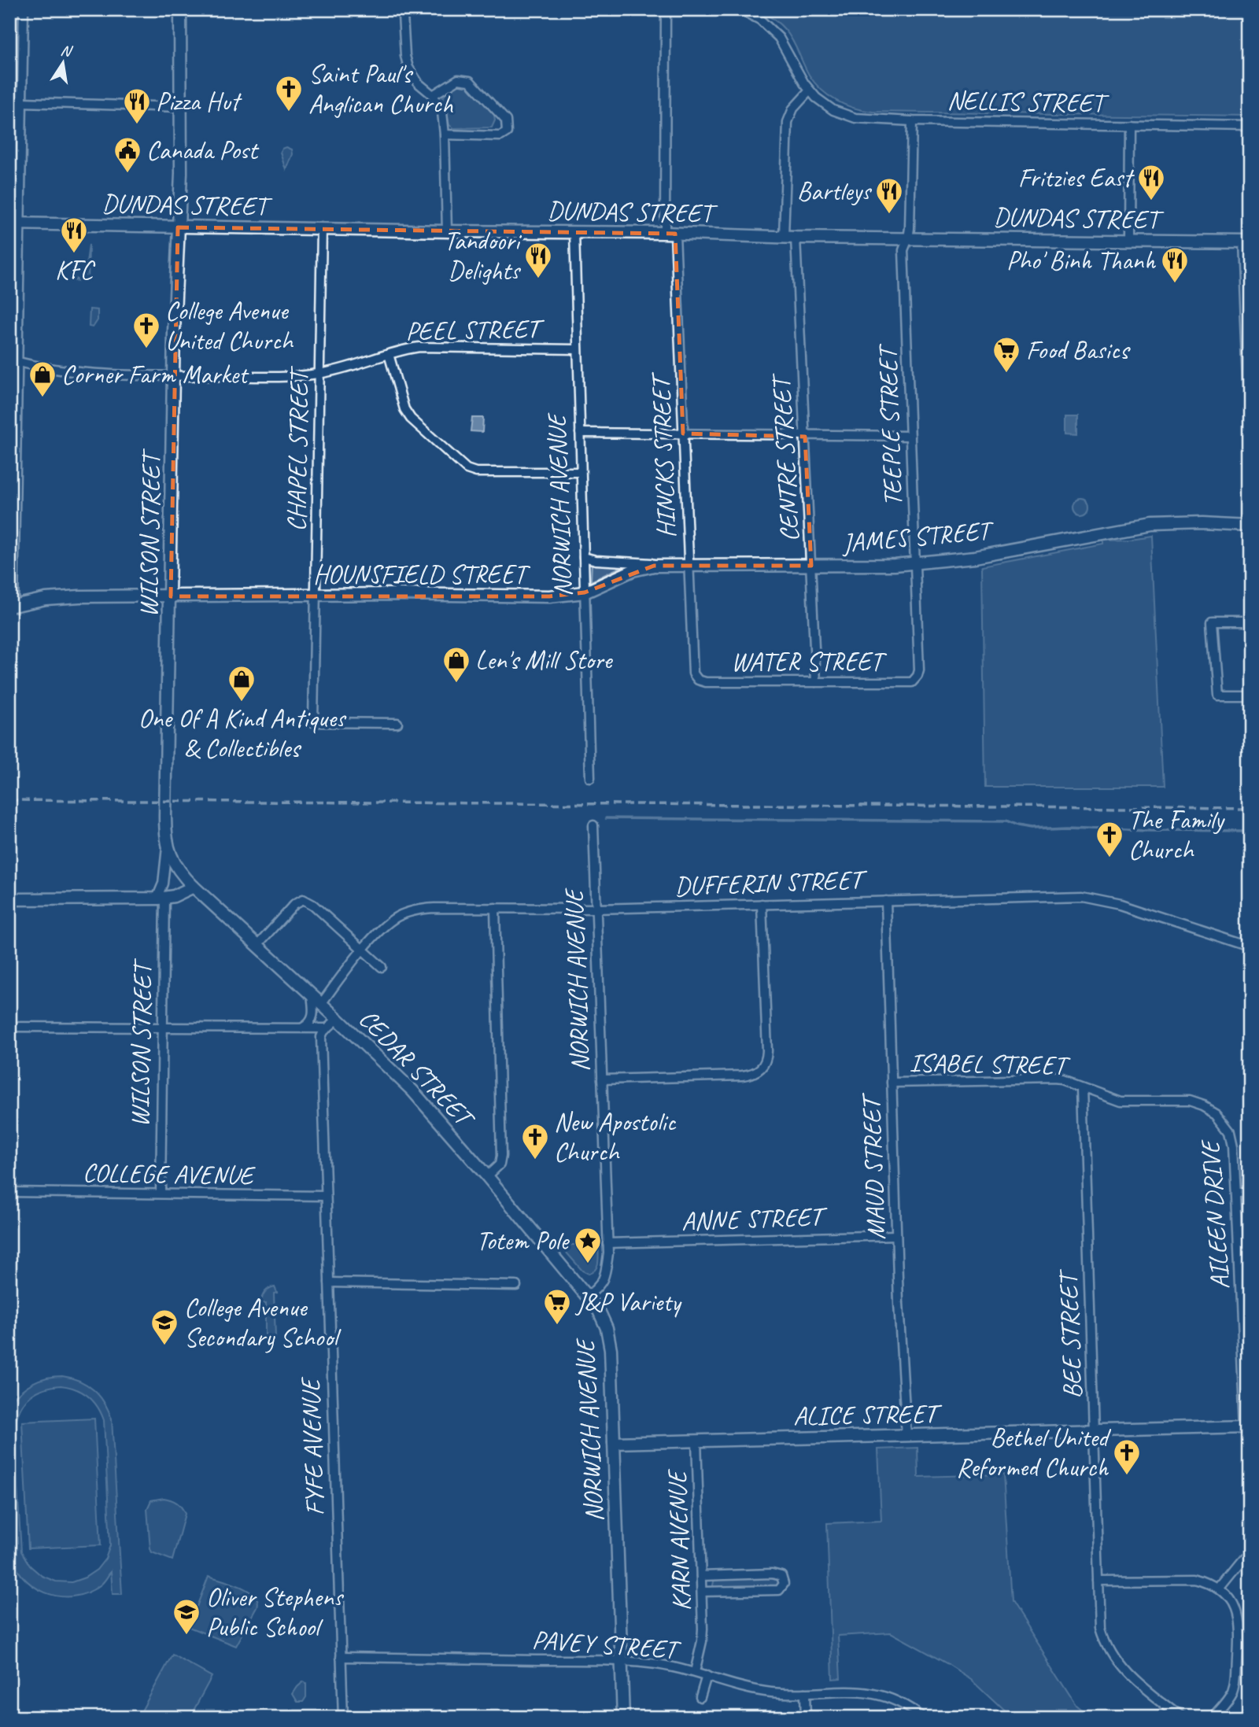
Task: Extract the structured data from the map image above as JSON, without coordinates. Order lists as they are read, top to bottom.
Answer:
{
  "streets": {
    "main road": [
      "DUNDAS STREET",
      "NORWICH AVENUE",
      "WILSON STREET",
      "JAMES STREET",
      "HOUNSFIELD STREET",
      "CEDAR STREET",
      "ALICE STREET"
    ],
    "street": [
      "NELLIS STREET",
      "PEEL STREET",
      "TEEPLE STREET",
      "CHAPEL STREET",
      "HINCKS STREET",
      "CENTRE STREET",
      "WATER STREET",
      "DUFFERIN STREET",
      "ISABEL STREET",
      "MAUD STREET",
      "COLLEGE AVENUE",
      "AILEEN DRIVE",
      "ANNE STREET",
      "BEE STREET",
      "FYFE AVENUE",
      "KARN AVENUE",
      "PAVEY STREET"
    ]
  },
  "crossings": [
    ["NELLIS STREET", "TEEPLE STREET"],
    ["DUNDAS STREET", "TEEPLE STREET"],
    ["DUNDAS STREET", "CHAPEL STREET"],
    ["DUNDAS STREET", "HINCKS STREET"],
    ["DUNDAS STREET", "CENTRE STREET"],
    ["DUNDAS STREET", "NORWICH AVENUE"],
    ["DUNDAS STREET", "WILSON STREET"],
    ["PEEL STREET", "CHAPEL STREET"],
    ["PEEL STREET", "NORWICH AVENUE"],
    ["PEEL STREET", "WILSON STREET"],
    ["TEEPLE STREET", "JAMES STREET"],
    ["TEEPLE STREET", "WATER STREET"],
    ["CHAPEL STREET", "HOUNSFIELD STREET"],
    ["HINCKS STREET", "JAMES STREET"],
    ["HINCKS STREET", "WATER STREET"],
    ["CENTRE STREET", "JAMES STREET"],
    ["CENTRE STREET", "WATER STREET"],
    ["NORWICH AVENUE", "JAMES STREET"],
    ["NORWICH AVENUE", "HOUNSFIELD STREET"],
    ["NORWICH AVENUE", "DUFFERIN STREET"],
    ["NORWICH AVENUE", "CEDAR STREET"],
    ["NORWICH AVENUE", "ANNE STREET"],
    ["NORWICH AVENUE", "ALICE STREET"],
    ["NORWICH AVENUE", "PAVEY STREET"],
    ["WILSON STREET", "HOUNSFIELD STREET"],
    ["WILSON STREET", "CEDAR STREET"],
    ["WILSON STREET", "COLLEGE AVENUE"],
    ["JAMES STREET", "HOUNSFIELD STREET"],
    ["DUFFERIN STREET", "CEDAR STREET"],
    ["DUFFERIN STREET", "MAUD STREET"],
    ["ISABEL STREET", "MAUD STREET"],
    ["ISABEL STREET", "AILEEN DRIVE"],
    ["ISABEL STREET", "BEE STREET"],
    ["MAUD STREET", "ANNE STREET"],
    ["MAUD STREET", "ALICE STREET"],
    ["COLLEGE AVENUE", "FYFE AVENUE"],
    ["AILEEN DRIVE", "BEE STREET"],
    ["AILEEN DRIVE", "ALICE STREET"],
    ["BEE STREET", "ALICE STREET"],
    ["ALICE STREET", "KARN AVENUE"],
    ["FYFE AVENUE", "PAVEY STREET"],
    ["KARN AVENUE", "PAVEY STREET"]
  ],
  "places": {
    "church": [
      "Saint Paul's Anglican Church",
      "College Avenue United Church",
      "The Family Church",
      "New Apostolic Church",
      "Bethel United Reformed Church"
    ],
    "restaurant": [
      "Pizza Hut",
      "Fritzies East",
      "Bartleys",
      "KFC",
      "Tandoori Delights",
      "Pho' Binh Thanh"
    ],
    "public building": ["Canada Post"],
    "supermarket": ["Food Basics", "J&P Variety"],
    "shop": ["Corner Farm Market", "Len's Mill Store", "One Of A Kind Antiques & Collectibles"],
    "place": ["Totem Pole"],
    "school or university": ["College Avenue Secondary School", "Oliver Stephens Public School"]
  },
  "north": "top"
}
